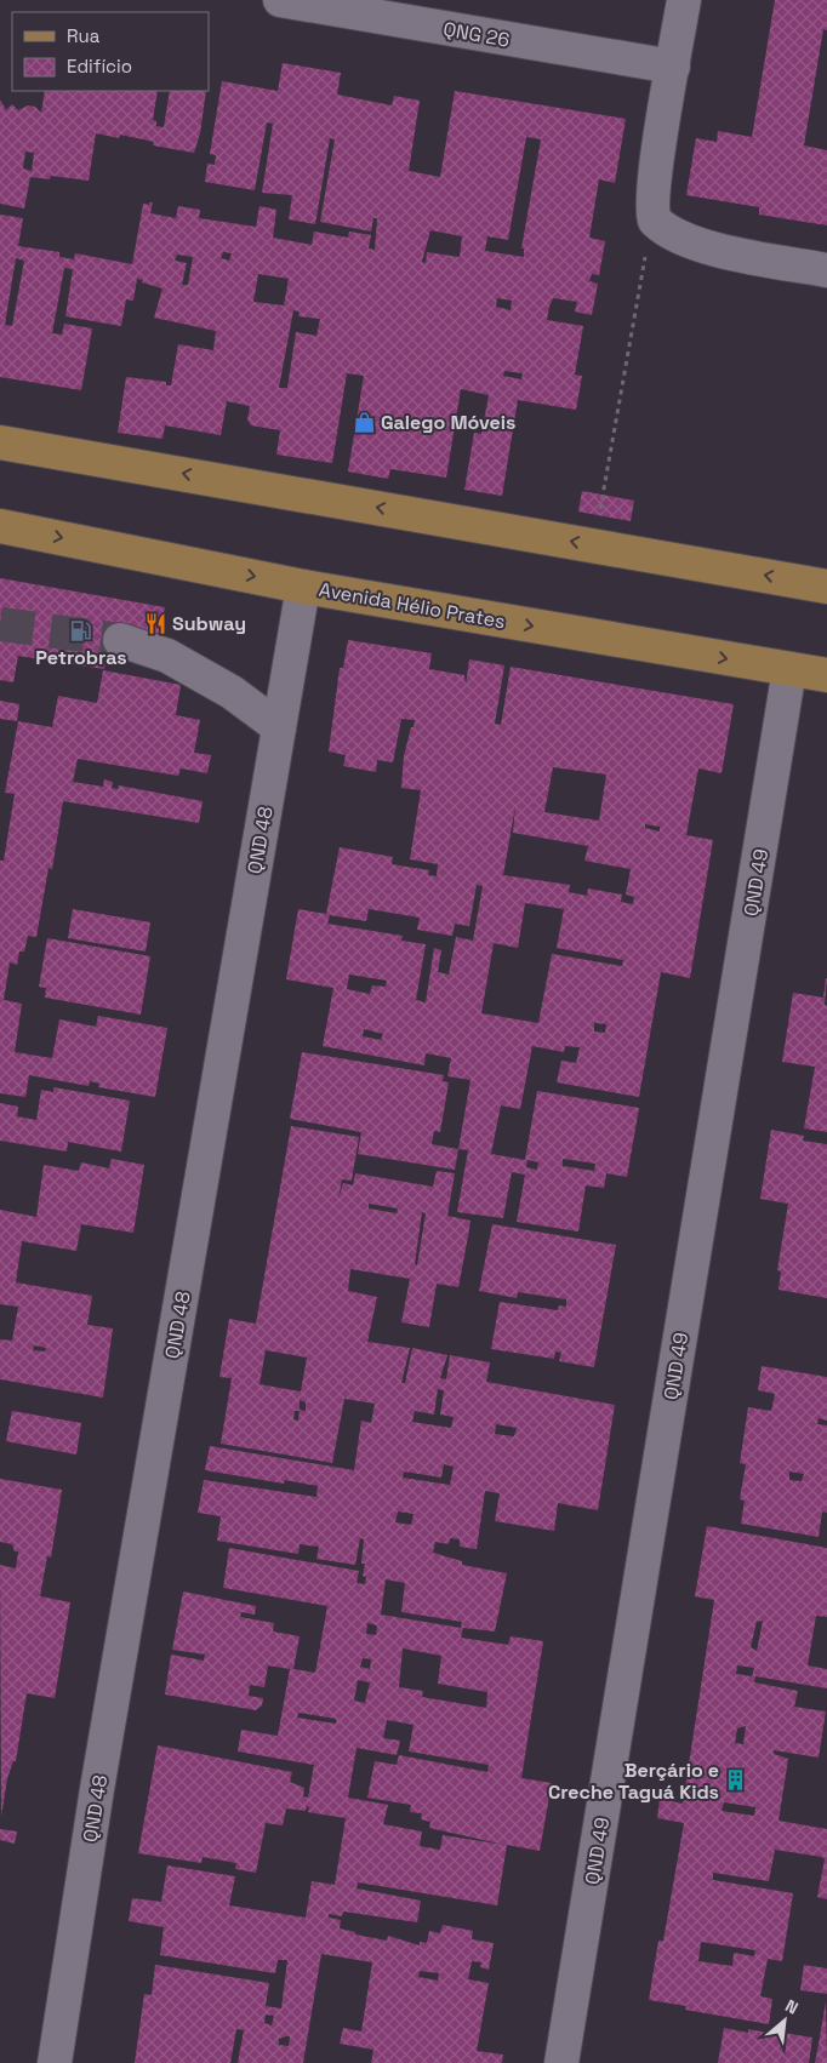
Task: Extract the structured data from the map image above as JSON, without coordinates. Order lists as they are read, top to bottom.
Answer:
{
  "streets": {
    "main road": ["Avenida Hélio Prates"],
    "street": ["QNG 26", "QND 48", "QND 49"]
  },
  "crossings": [
    ["Avenida Hélio Prates", "QND 48"],
    ["Avenida Hélio Prates", "QND 49"]
  ],
  "places": {
    "shop": ["Galego Móveis"],
    "restaurant": ["Subway"],
    "fuel station": ["Petrobras"],
    "building": ["Berçário e Creche Taguá Kids"]
  },
  "legend": ["Rua", "Edifício"],
  "north": "top right"
}
